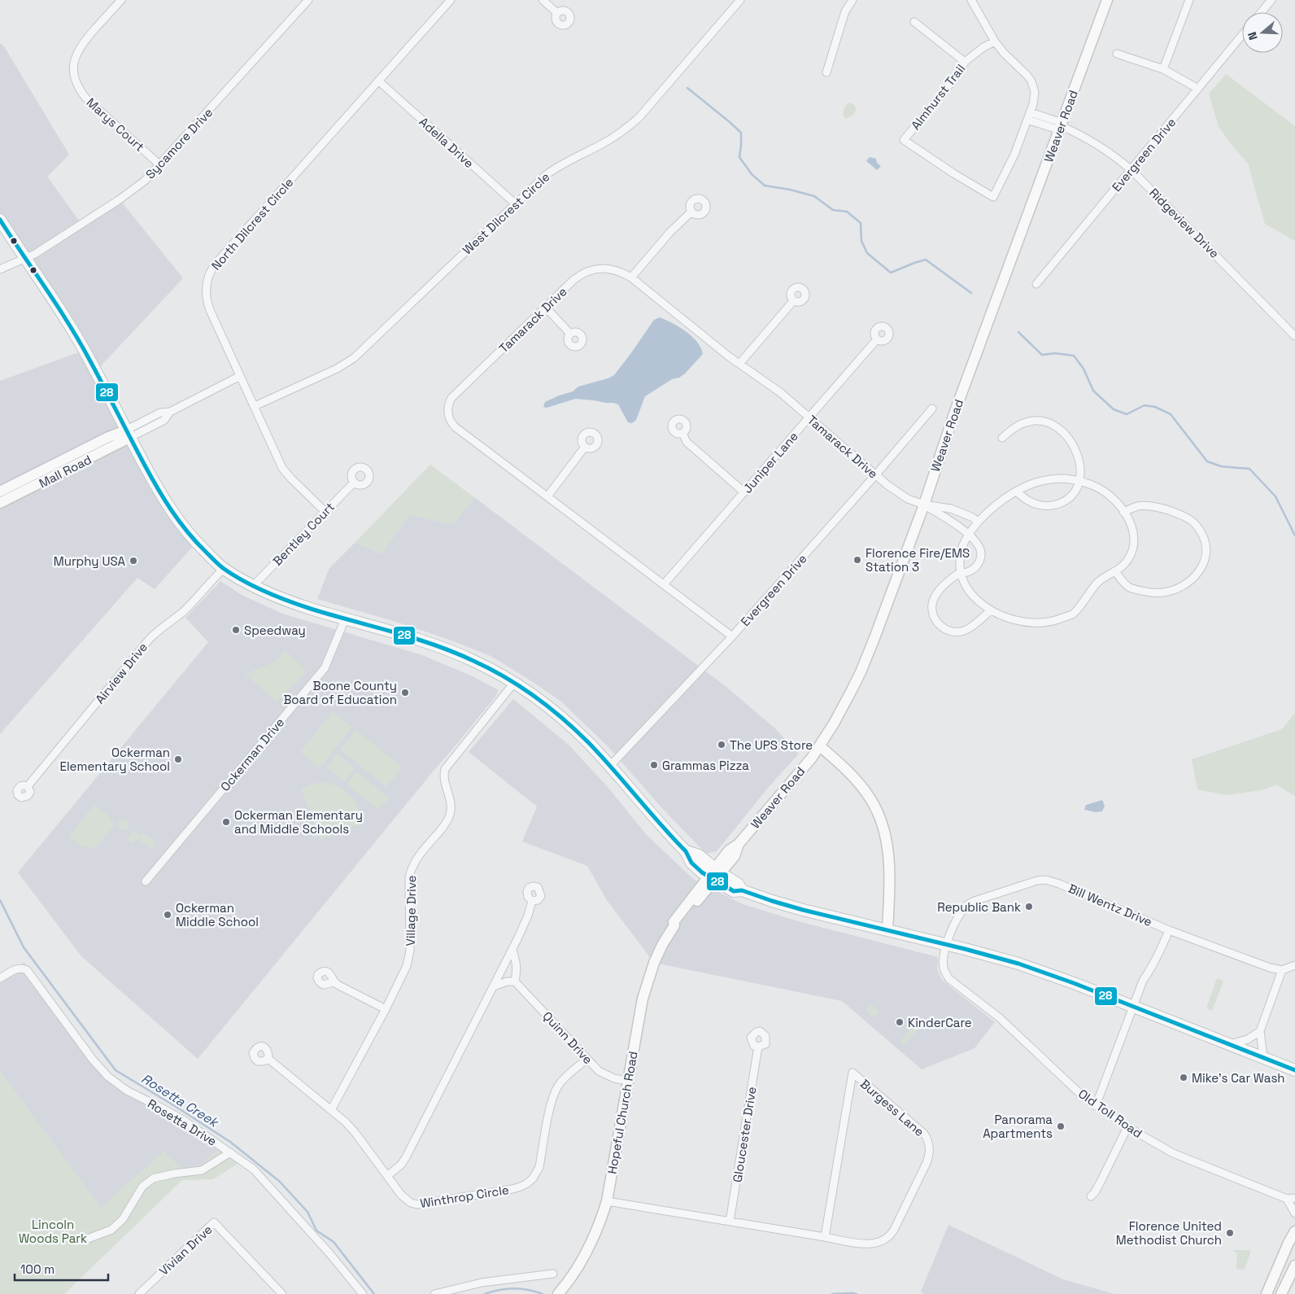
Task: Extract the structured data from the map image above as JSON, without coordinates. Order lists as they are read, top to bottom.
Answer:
{
  "streets": {
    "main road": ["Weaver Road", "Mall Road", "Hopeful Church Road"],
    "street": [
      "Almhurst Trail",
      "Marys Court",
      "Adella Drive",
      "Sycamore Drive",
      "Evergreen Drive",
      "West Dilcrest Circle",
      "Ridgeview Drive",
      "North Dilcrest Circle",
      "Tamarack Drive",
      "Juniper Lane",
      "Bentley Court",
      "Airview Drive",
      "Ockerman Drive",
      "Bill Wentz Drive",
      "Village Drive",
      "Quinn Drive",
      "Burgess Lane",
      "Old Toll Road",
      "Rosetta Drive",
      "Gloucester Drive",
      "Winthrop Circle",
      "Vivian Drive"
    ]
  },
  "crossings": [
    ["Almhurst Trail", "Ridgeview Drive"],
    ["Marys Court", "Sycamore Drive"],
    ["Weaver Road", "Ridgeview Drive"],
    ["Weaver Road", "Tamarack Drive"],
    ["Weaver Road", "Hopeful Church Road"],
    ["Adella Drive", "West Dilcrest Circle"],
    ["Adella Drive", "North Dilcrest Circle"],
    ["Evergreen Drive", "Ridgeview Drive"],
    ["Evergreen Drive", "Tamarack Drive"],
    ["West Dilcrest Circle", "North Dilcrest Circle"],
    ["North Dilcrest Circle", "Bentley Court"],
    ["Tamarack Drive", "Juniper Lane"],
    ["Bill Wentz Drive", "Old Toll Road"],
    ["Village Drive", "Winthrop Circle"],
    ["Quinn Drive", "Hopeful Church Road"],
    ["Quinn Drive", "Winthrop Circle"],
    ["Burgess Lane", "Hopeful Church Road"],
    ["Burgess Lane", "Gloucester Drive"]
  ],
  "water": ["Rosetta Creek"],
  "parks": ["Lincoln Woods Park"],
  "places": [
    "Florence Fire/EMS Station 3",
    "Murphy USA",
    "Speedway",
    "Boone County Board of Education",
    "The UPS Store",
    "Ockerman Elementary School",
    "Grammas Pizza",
    "Ockerman Elementary and Middle Schools",
    "Republic Bank",
    "Ockerman Middle School",
    "KinderCare",
    "Mike's Car Wash",
    "Panorama Apartments",
    "Florence United Methodist Church"
  ],
  "lines": ["transit line 28"],
  "scale_bar": "100 m",
  "north": "left"
}
